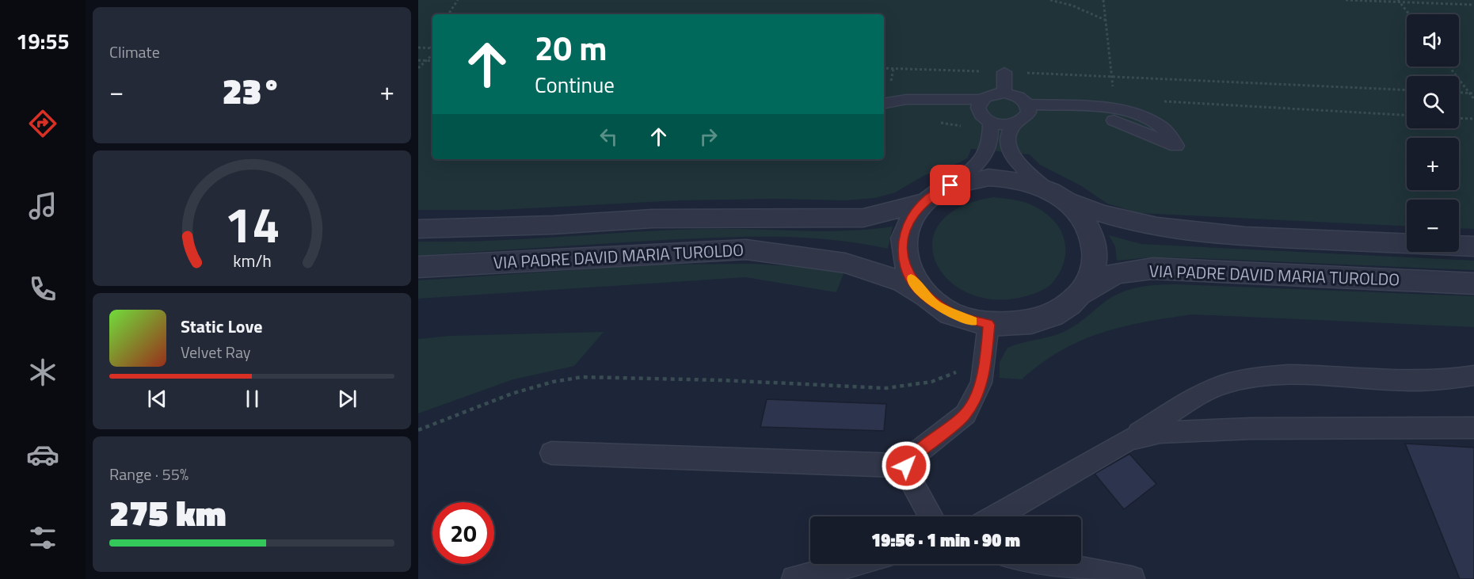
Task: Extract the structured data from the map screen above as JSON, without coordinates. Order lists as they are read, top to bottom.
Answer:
{
  "streets": {
    "street": ["VIA PADRE DAVID MARIA TUROLDO"]
  },
  "page": {
    "tabs": "19:55",
    "tile": [
      "Climate",
      ["Range · 55%", "275 km"]
    ],
    "map_buttons": ["+", "−"],
    "turn": ["20 m", "Continue"],
    "heat": ["−", "23°", "+"],
    "song": ["Static Love", "Velvet Ray"],
    "limit": "20",
    "trip": "19:56 · 1 min · 90 m",
    "gauge": ["14", "km/h"]
  }
}
